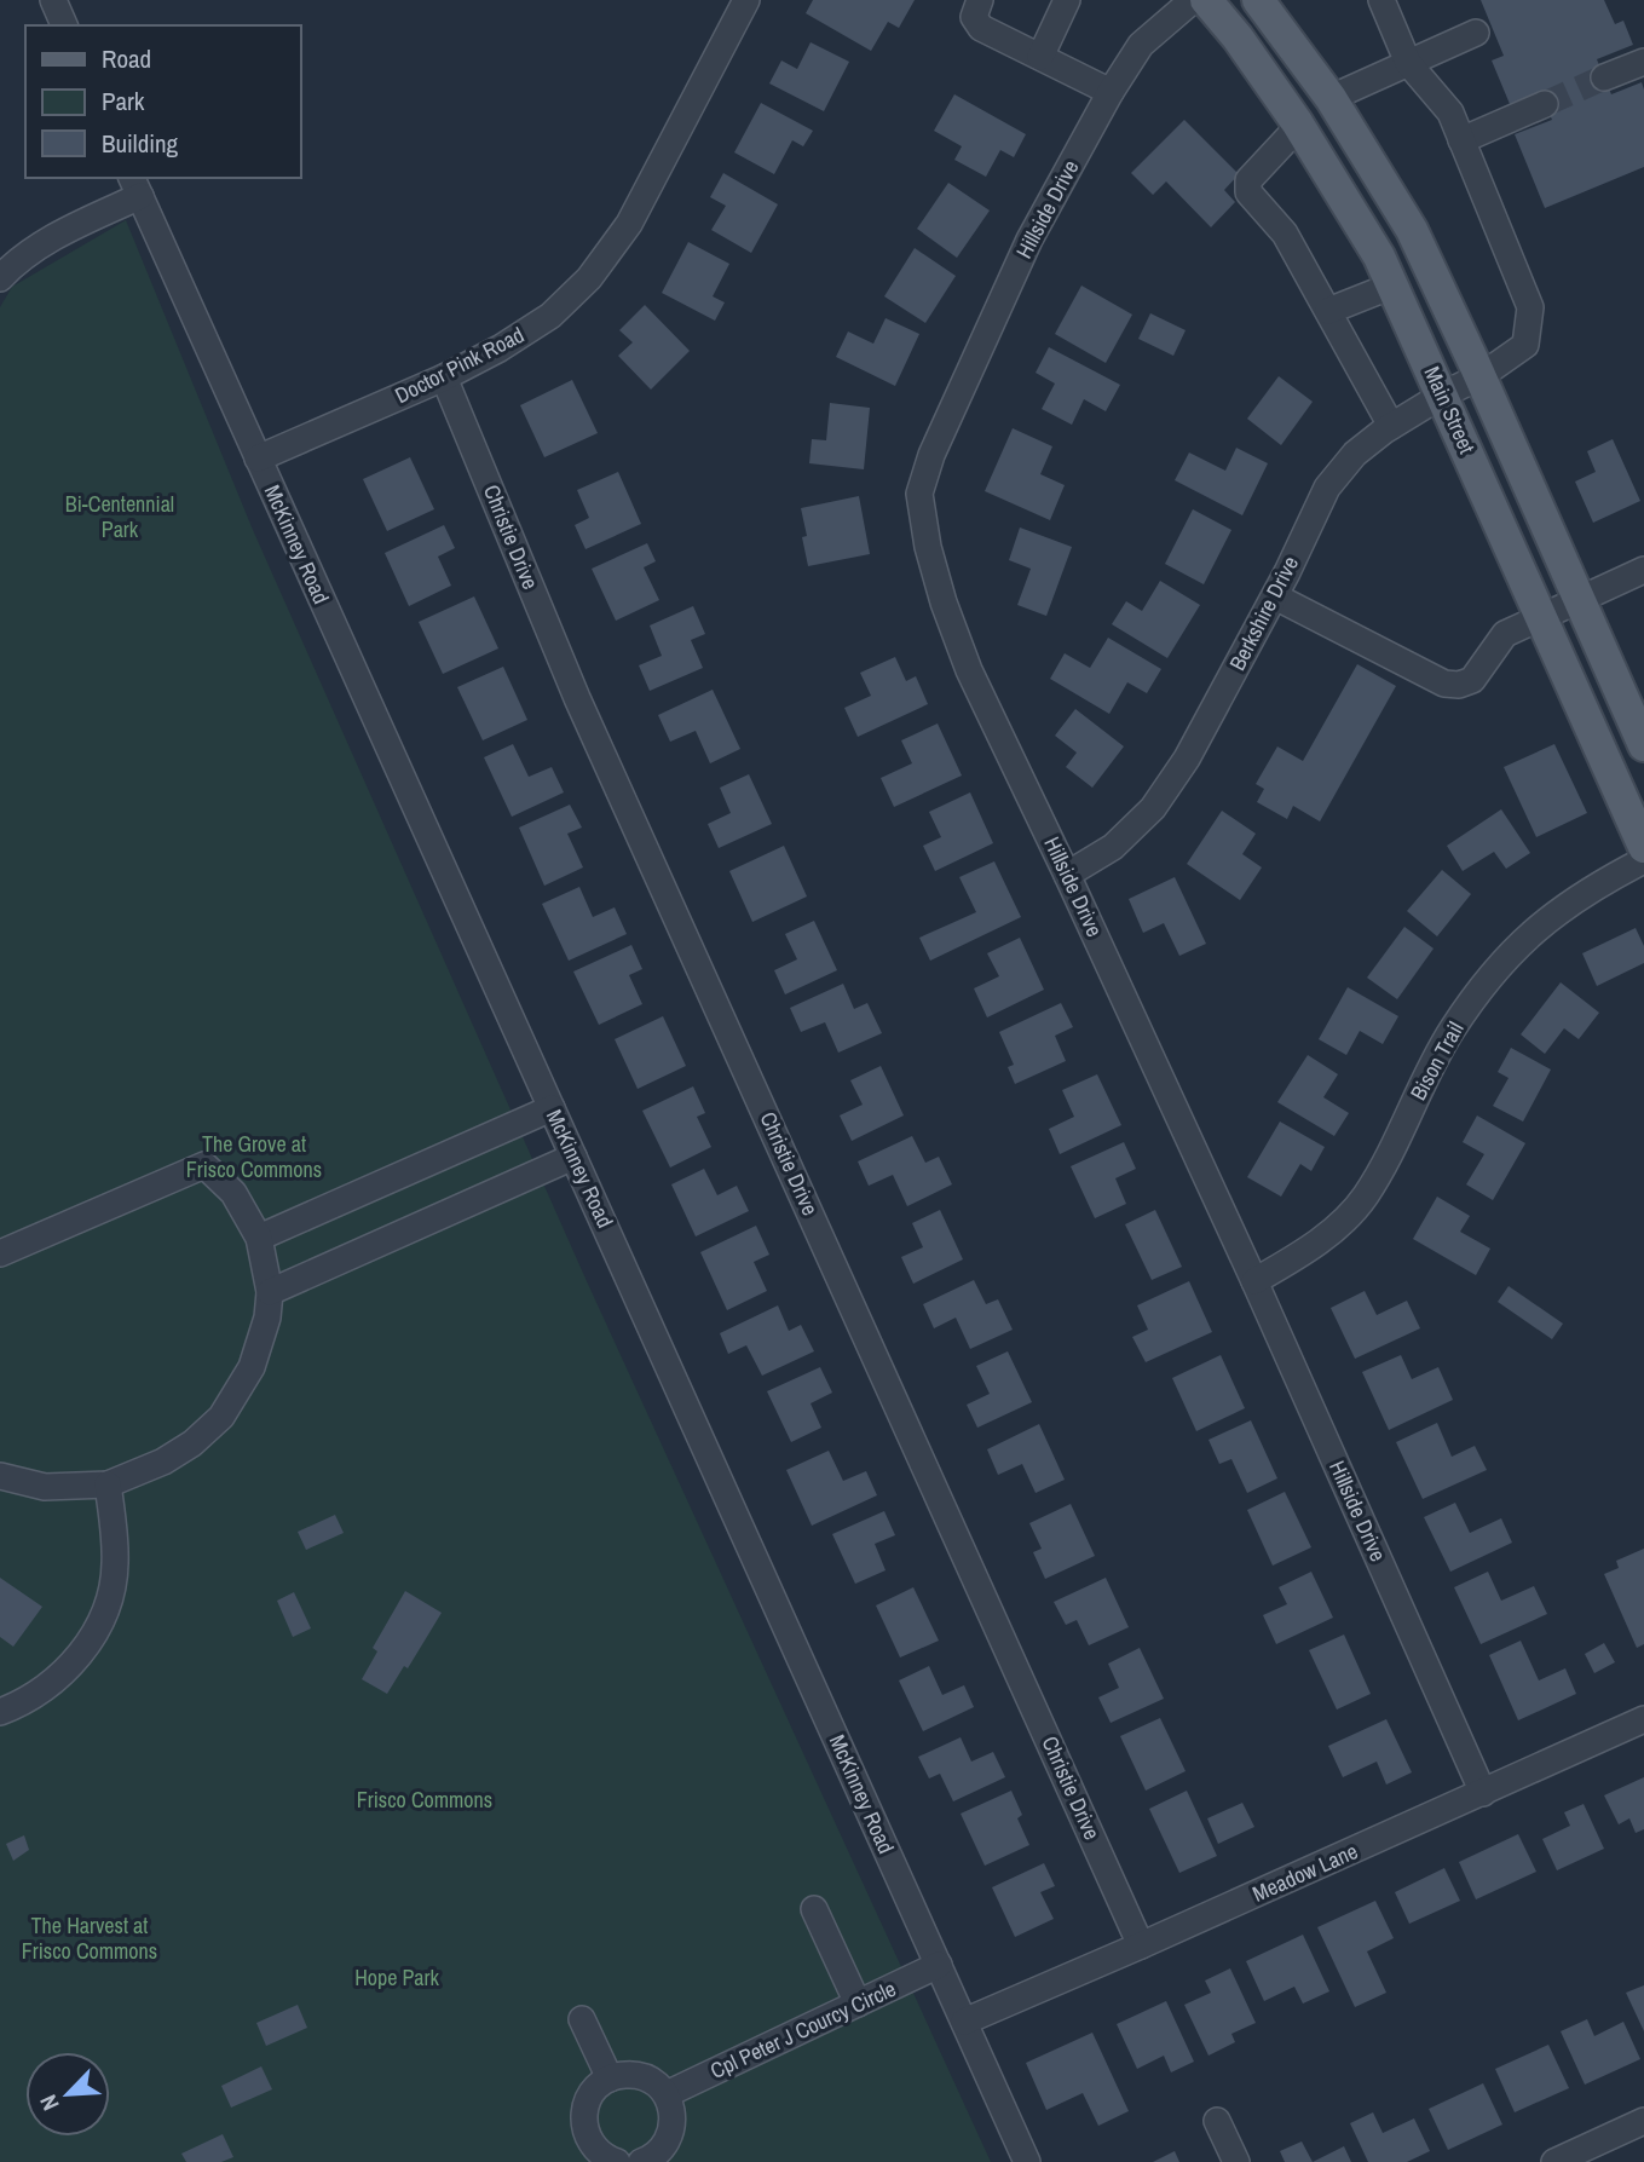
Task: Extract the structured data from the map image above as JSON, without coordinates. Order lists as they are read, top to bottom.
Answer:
{
  "streets": {
    "main road": ["Main Street"],
    "street": [
      "Hillside Drive",
      "Doctor Pink Road",
      "Christie Drive",
      "McKinney Road",
      "Berkshire Drive",
      "Bison Trail",
      "Meadow Lane",
      "Cpl Peter J Courcy Circle"
    ]
  },
  "crossings": [
    ["Hillside Drive", "Berkshire Drive"],
    ["Hillside Drive", "Bison Trail"],
    ["Hillside Drive", "Meadow Lane"],
    ["Doctor Pink Road", "Christie Drive"],
    ["Doctor Pink Road", "McKinney Road"],
    ["Main Street", "Berkshire Drive"],
    ["Christie Drive", "Meadow Lane"],
    ["McKinney Road", "Meadow Lane"],
    ["McKinney Road", "Cpl Peter J Courcy Circle"]
  ],
  "parks": [
    "Bi-Centennial Park",
    "The Grove at Frisco Commons",
    "Frisco Commons",
    "The Harvest at Frisco Commons",
    "Hope Park"
  ],
  "legend": ["Road", "Park", "Building"],
  "north": "bottom left"
}
